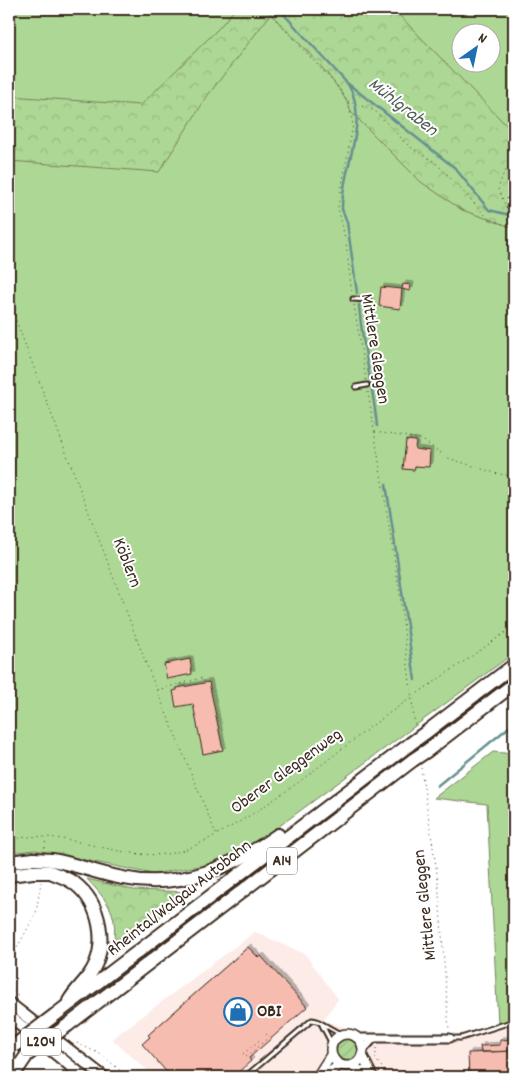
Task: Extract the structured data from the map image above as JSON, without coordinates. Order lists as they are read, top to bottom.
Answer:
{
  "streets": {
    "highway": ["A14", "Rheintal/Walgau Autobahn"],
    "main road": ["L204"],
    "path": ["Mittlere Gleggen", "Köblern", "Oberer Gleggenweg"]
  },
  "crossings": [
    ["Mittlere Gleggen", "Oberer Gleggenweg"],
    ["Mittlere Gleggen", "Rheintal/Walgau Autobahn"],
    ["Köblern", "Oberer Gleggenweg"]
  ],
  "water": ["Mühlgraben"],
  "places": {
    "shop": ["OBI"]
  },
  "north": "top right"
}
